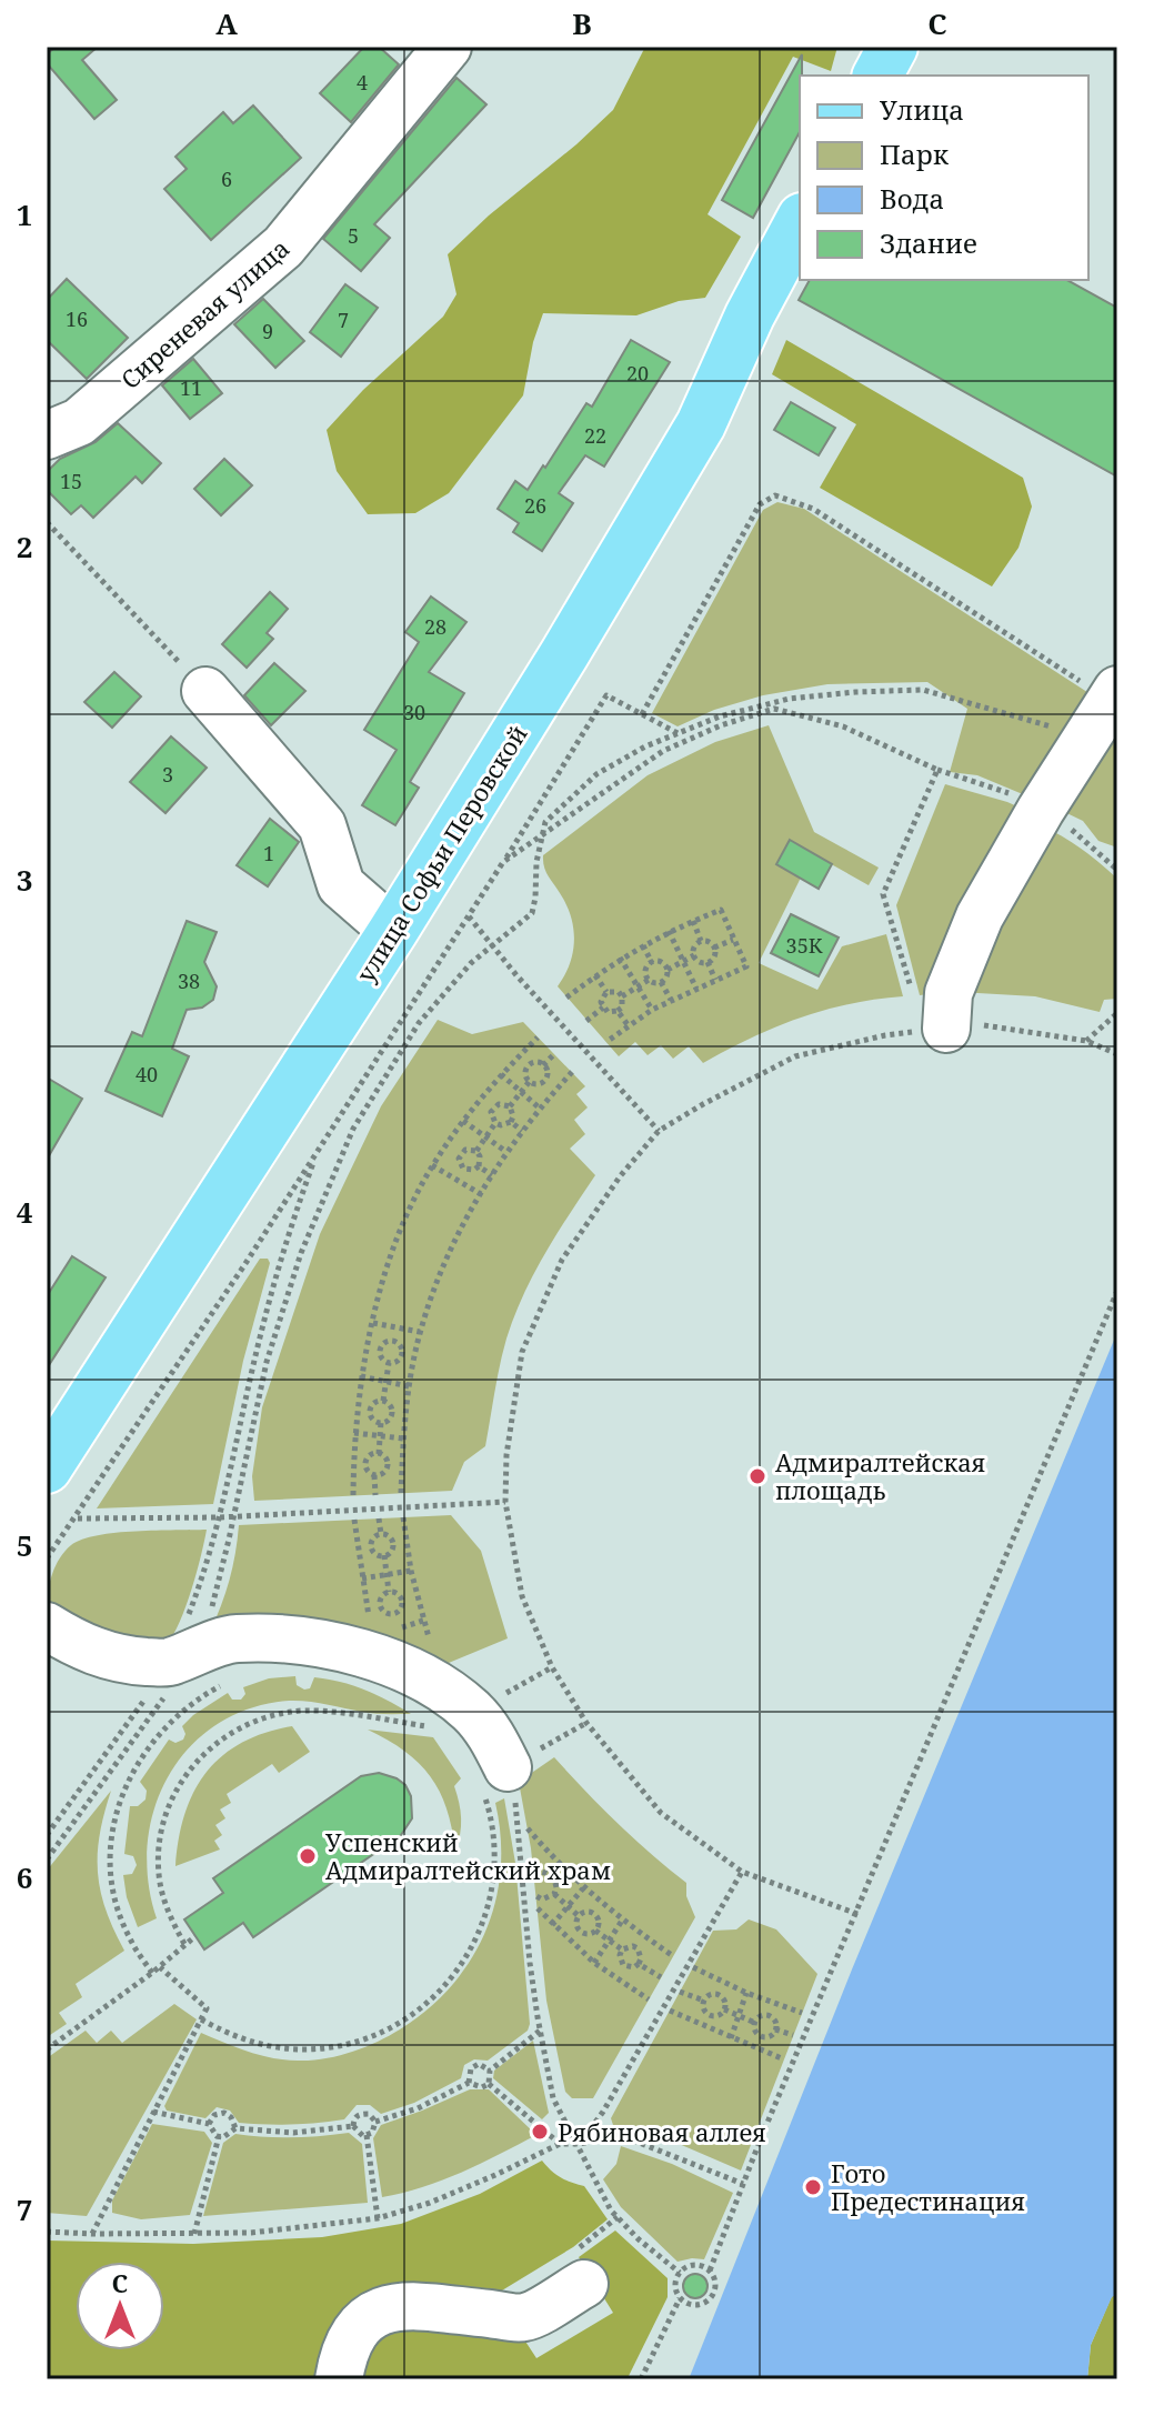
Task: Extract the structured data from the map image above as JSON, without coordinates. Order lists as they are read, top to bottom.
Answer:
{
  "streets": {
    "main road": ["улица Софьи Перовской"],
    "street": ["Сиреневая улица"]
  },
  "places": [
    "Адмиралтейская площадь",
    "Успенский Адмиралтейский храм",
    "Рябиновая аллея",
    "Гото Предестинация"
  ],
  "house_numbers": [
    "4",
    "6",
    "5",
    "16",
    "7",
    "9",
    "20",
    "11",
    "22",
    "15",
    "26",
    "28",
    "30",
    "3",
    "1",
    "35К",
    "38",
    "40"
  ],
  "legend": [
    "Улица",
    "Парк",
    "Вода",
    "Здание"
  ],
  "north": "top",
  "grid": {
    "columns": ["A", "B", "C"],
    "rows": [
      "1",
      "2",
      "3",
      "4",
      "5",
      "6",
      "7"
    ]
  }
}
